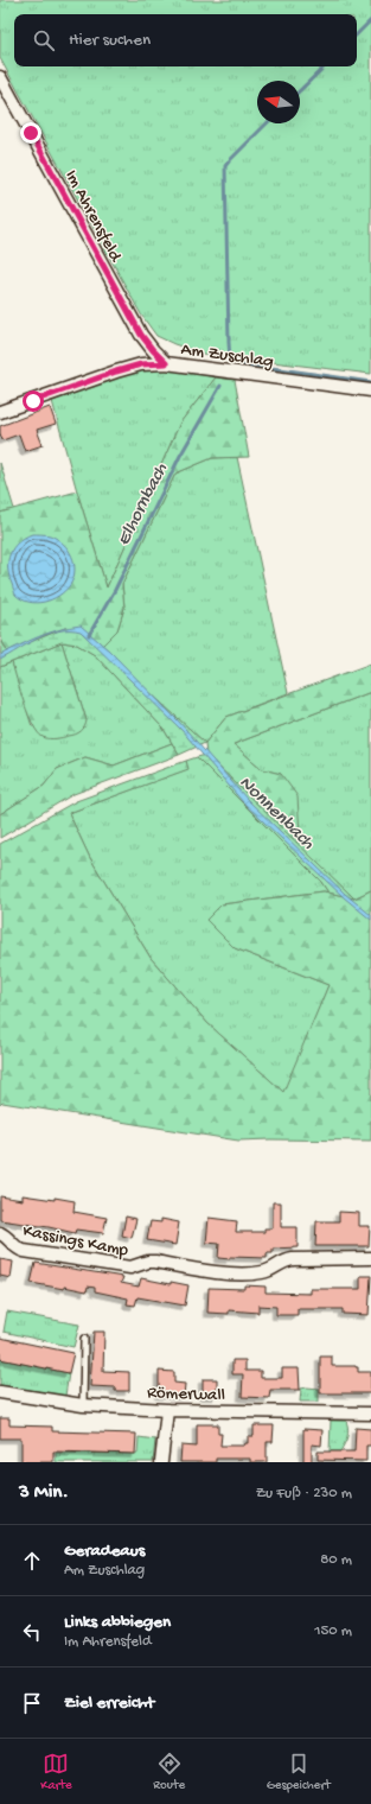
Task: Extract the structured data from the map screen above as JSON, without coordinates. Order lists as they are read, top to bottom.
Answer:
{
  "streets": {
    "street": [
      "Im Ahrensfeld",
      "Am Zuschlag",
      "Kassings Kamp",
      "Römerwall"
    ]
  },
  "crossings": [
    ["Im Ahrensfeld", "Am Zuschlag"]
  ],
  "water": ["Elhornbach", "Nonnenbach"],
  "north": "left",
  "page": {
    "search": "Hier suchen",
    "heading": ["3 Min.", "Zu Fuß · 230 m"],
    "list": [
      ["Geradeaus", "Am Zuschlag", "80 m"],
      ["Links abbiegen", "Im Ahrensfeld", "150 m"],
      "Ziel erreicht"
    ],
    "nav": ["Karte", "Route", "Gespeichert"]
  }
}
